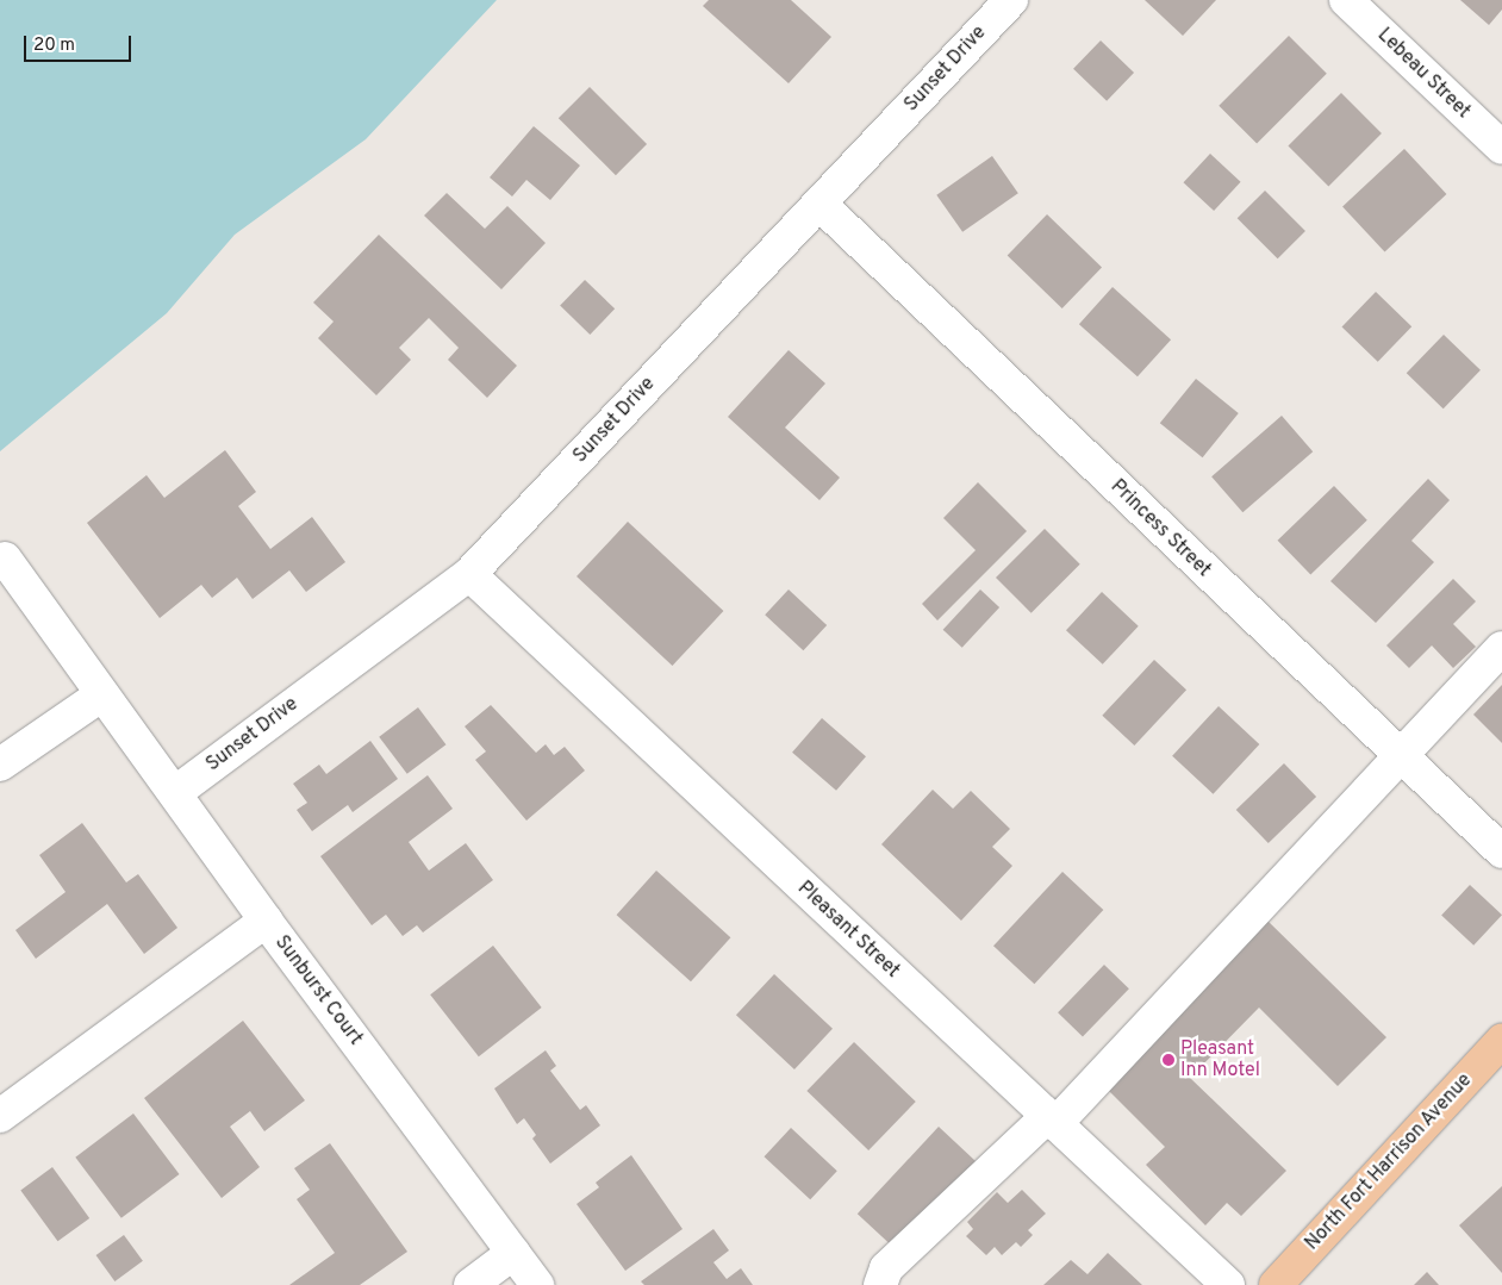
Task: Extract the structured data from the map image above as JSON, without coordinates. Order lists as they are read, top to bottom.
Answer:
{
  "streets": {
    "main road": ["North Fort Harrison Avenue"],
    "street": [
      "Sunset Drive",
      "Lebeau Street",
      "Princess Street",
      "Pleasant Street",
      "Sunburst Court"
    ]
  },
  "crossings": [
    ["Sunset Drive", "Princess Street"],
    ["Sunset Drive", "Pleasant Street"],
    ["Sunset Drive", "Sunburst Court"]
  ],
  "places": ["Pleasant Inn Motel"],
  "scale_bar": "20 m"
}
